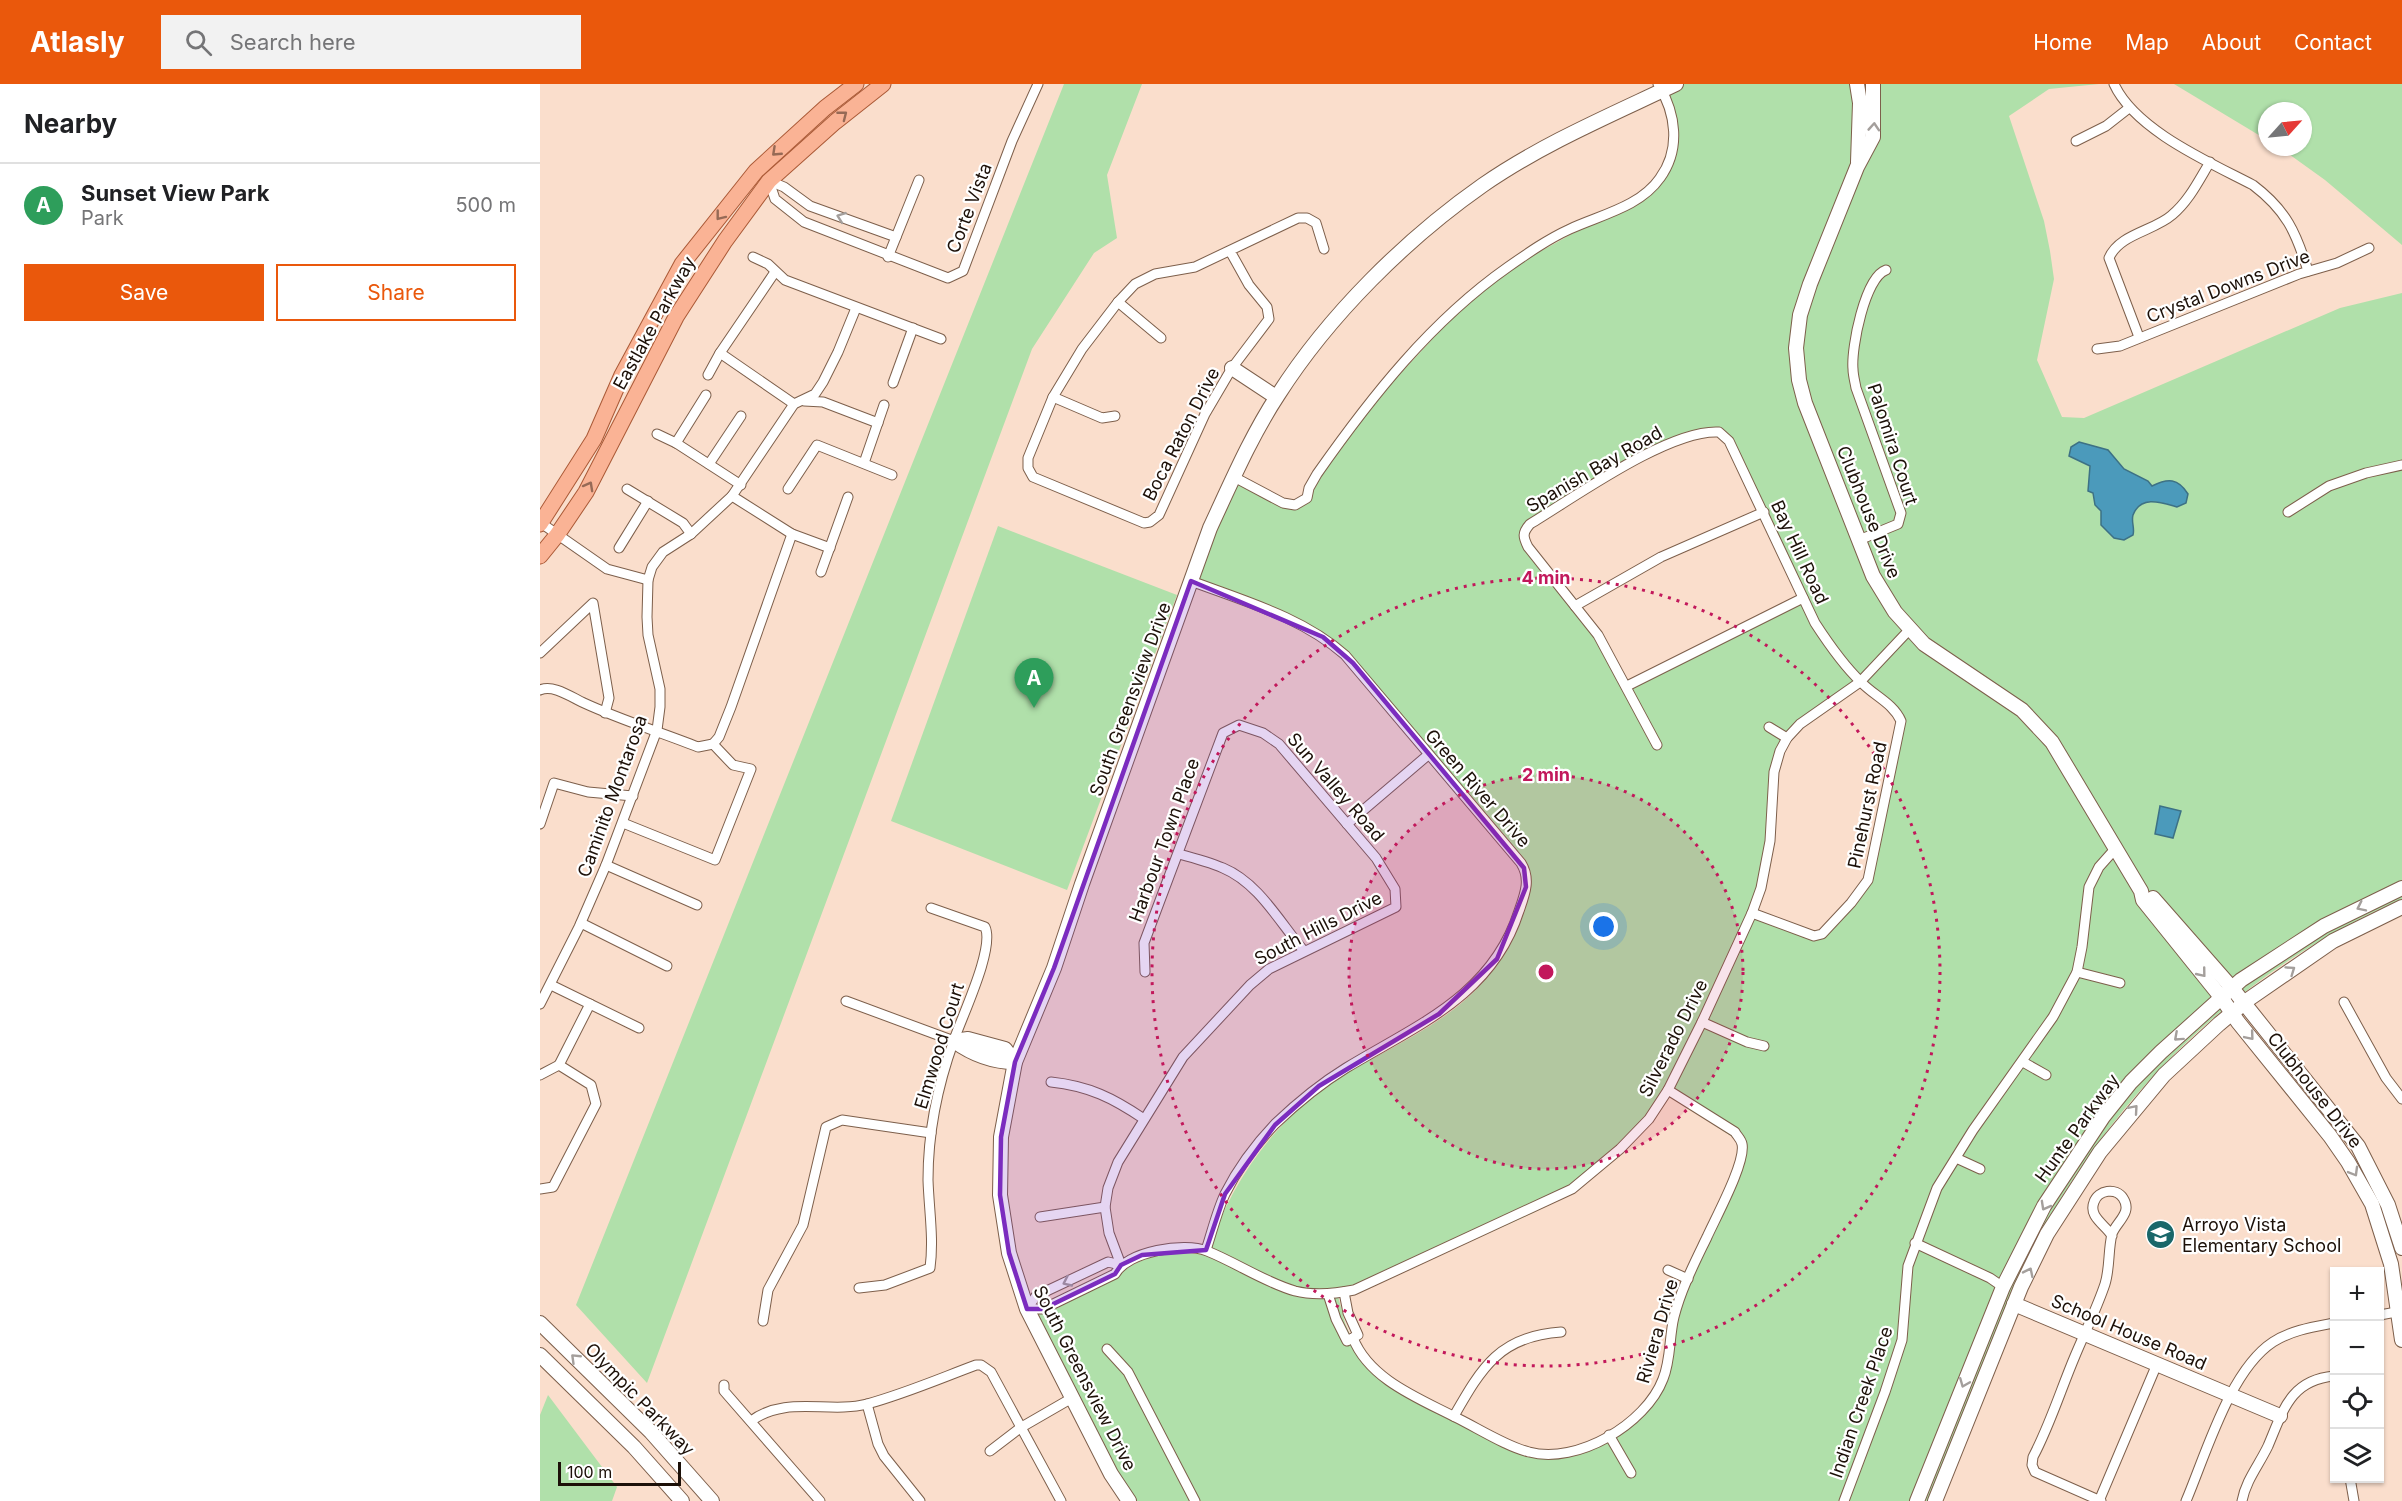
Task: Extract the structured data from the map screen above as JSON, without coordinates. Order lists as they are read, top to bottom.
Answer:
{
  "streets": {
    "main road": ["Eastlake Parkway"],
    "street": [
      "Corte Vista",
      "Crystal Downs Drive",
      "Boca Raton Drive",
      "Palomira Court",
      "Spanish Bay Road",
      "Clubhouse Drive",
      "Bay Hill Road",
      "South Greensview Drive",
      "Sun Valley Road",
      "Green River Drive",
      "Caminito Montarosa",
      "Pinehurst Road",
      "Harbour Town Place",
      "South Hills Drive",
      "Silverado Drive",
      "Elmwood Court",
      "Hunte Parkway",
      "Riviera Drive",
      "School House Road",
      "Olympic Parkway",
      "Indian Creek Place"
    ]
  },
  "crossings": [
    ["Corte Vista", "Eastlake Parkway"],
    ["Palomira Court", "Clubhouse Drive"],
    ["Spanish Bay Road", "Bay Hill Road"],
    ["Clubhouse Drive", "Silverado Drive"],
    ["Clubhouse Drive", "Hunte Parkway"],
    ["Clubhouse Drive", "Indian Creek Place"],
    ["Bay Hill Road", "Pinehurst Road"],
    ["Bay Hill Road", "Silverado Drive"],
    ["South Greensview Drive", "Green River Drive"],
    ["South Greensview Drive", "Silverado Drive"],
    ["Sun Valley Road", "Harbour Town Place"],
    ["Sun Valley Road", "South Hills Drive"],
    ["Green River Drive", "Silverado Drive"],
    ["Pinehurst Road", "Silverado Drive"],
    ["South Hills Drive", "Silverado Drive"],
    ["Silverado Drive", "Riviera Drive"],
    ["Hunte Parkway", "School House Road"]
  ],
  "places": {
    "school or university": ["Arroyo Vista Elementary School"]
  },
  "scale_bar": "100 m",
  "north": "top right",
  "page": {
    "header": "Atlasly",
    "search": "Search here",
    "nav": [
      "Home",
      "Map",
      "About",
      "Contact"
    ],
    "heading": "Nearby",
    "list": [
      {
        "mark": "A",
        "name": "Sunset View Park",
        "note": "Park",
        "value": "500 m"
      }
    ],
    "buttons": ["Save", "Share"],
    "pins": "A",
    "map_buttons": ["+", "−"],
    "scale": "100 m"
  },
  "rings": ["4 min", "2 min"]
}
